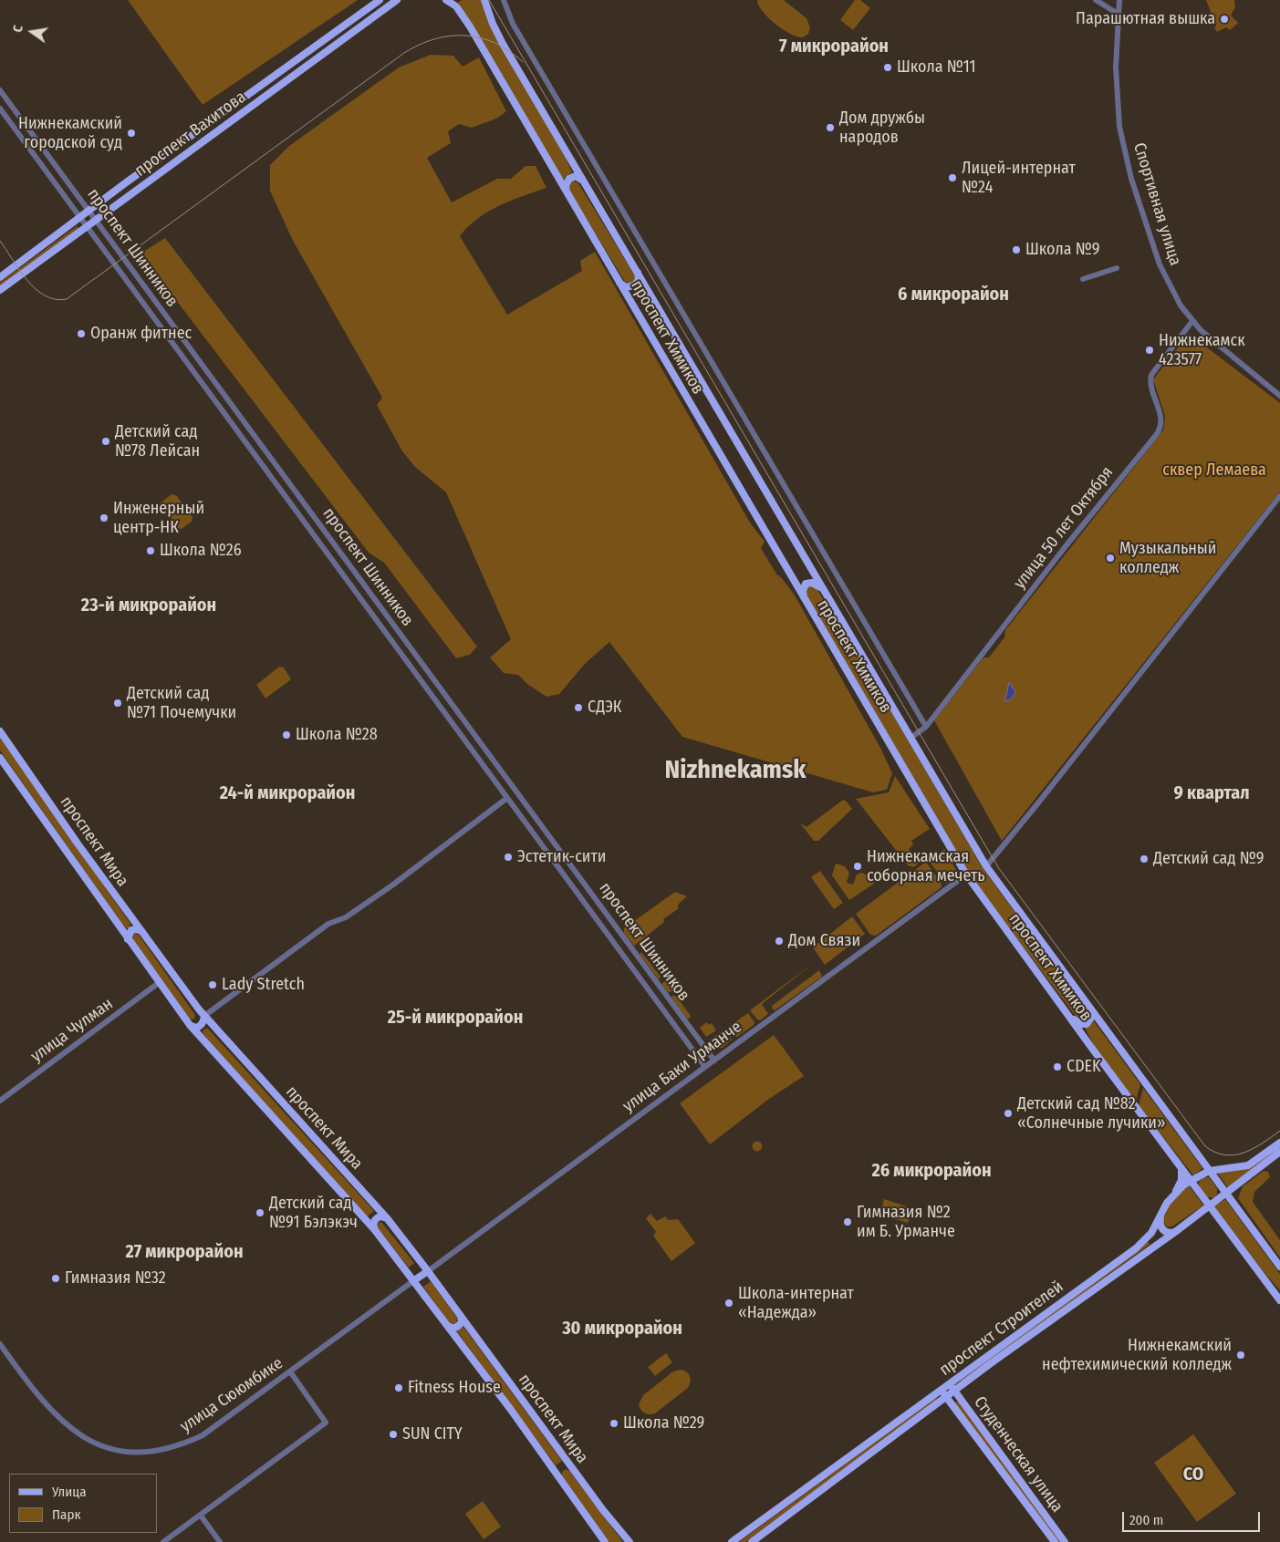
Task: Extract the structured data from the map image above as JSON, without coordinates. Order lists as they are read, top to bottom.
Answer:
{
  "streets": {
    "main road": [
      "проспект Вахитова",
      "проспект Химиков",
      "проспект Мира",
      "улица Баки Урманче",
      "проспект Строителей",
      "Студенческая улица"
    ],
    "street": [
      "Спортивная улица",
      "проспект Шинников",
      "улица 50 лет Октября",
      "улица Чулман",
      "улица Сююмбике"
    ]
  },
  "crossings": [
    ["проспект Вахитова", "проспект Шинников"],
    ["Спортивная улица", "улица 50 лет Октября"],
    ["проспект Шинников", "улица Баки Урманче"],
    ["проспект Химиков", "улица 50 лет Октября"],
    ["проспект Химиков", "улица Баки Урманче"],
    ["проспект Химиков", "проспект Строителей"],
    ["проспект Мира", "улица Чулман"],
    ["проспект Мира", "улица Баки Урманче"],
    ["проспект Мира", "улица Сююмбике"],
    ["улица Баки Урманче", "улица Сююмбике"],
    ["проспект Строителей", "Студенческая улица"]
  ],
  "districts": [
    "7 микрорайон",
    "6 микрорайон",
    "23-й микрорайон",
    "Nizhnekamsk",
    "24-й микрорайон",
    "9 квартал",
    "25-й микрорайон",
    "26 микрорайон",
    "27 микрорайон",
    "30 микрорайон",
    "СО"
  ],
  "parks": ["сквер Лемаева"],
  "places": [
    "Парашютная вышка",
    "Школа №11",
    "Дом дружбы народов",
    "Нижнекамский городской суд",
    "Лицей-интернат №24",
    "Школа №9",
    "Оранж фитнес",
    "Нижнекамск 423577",
    "Детский сад №78 Лейсан",
    "Инженерный центр-НК",
    "Школа №26",
    "Музыкальный колледж",
    "Детский сад №71 Почемучки",
    "СДЭК",
    "Школа №28",
    "Эстетик-сити",
    "Детский сад №9",
    "Нижнекамская соборная мечеть",
    "Дом Связи",
    "Lady Stretch",
    "CDEK",
    "Детский сад №82 «Солнечные лучики»",
    "Детский сад №91 Бэлэкэч",
    "Гимназия №2 им Б. Урманче",
    "Гимназия №32",
    "Школа-интернат «Надежда»",
    "Нижнекамский нефтехимический колледж",
    "Fitness House",
    "Школа №29",
    "SUN CITY"
  ],
  "legend": ["Улица", "Парк"],
  "scale_bar": "200 m",
  "north": "left"
}
